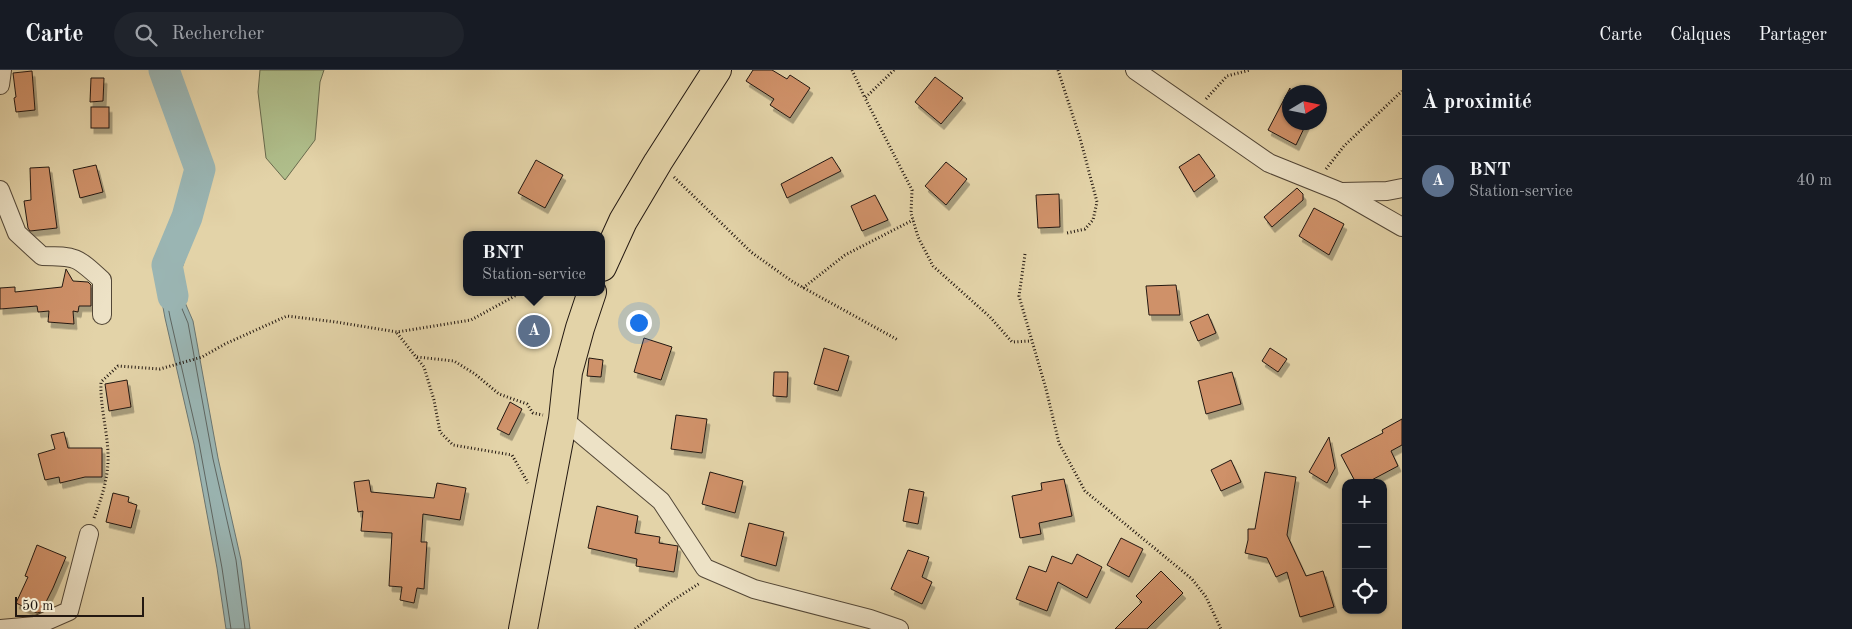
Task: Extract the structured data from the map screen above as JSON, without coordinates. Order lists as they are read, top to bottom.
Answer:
{
  "scale_bar": "50 m",
  "north": "right",
  "page": {
    "header": "Carte",
    "search": "Rechercher",
    "nav": ["Carte", "Calques", "Partager"],
    "heading": "À proximité",
    "list": [
      {
        "mark": "A",
        "name": "BNT",
        "note": "Station-service",
        "value": "40 m"
      }
    ],
    "popup": ["BNT", "Station-service"],
    "pins": "A",
    "map_buttons": ["+", "−"],
    "scale": "50 m"
  }
}
